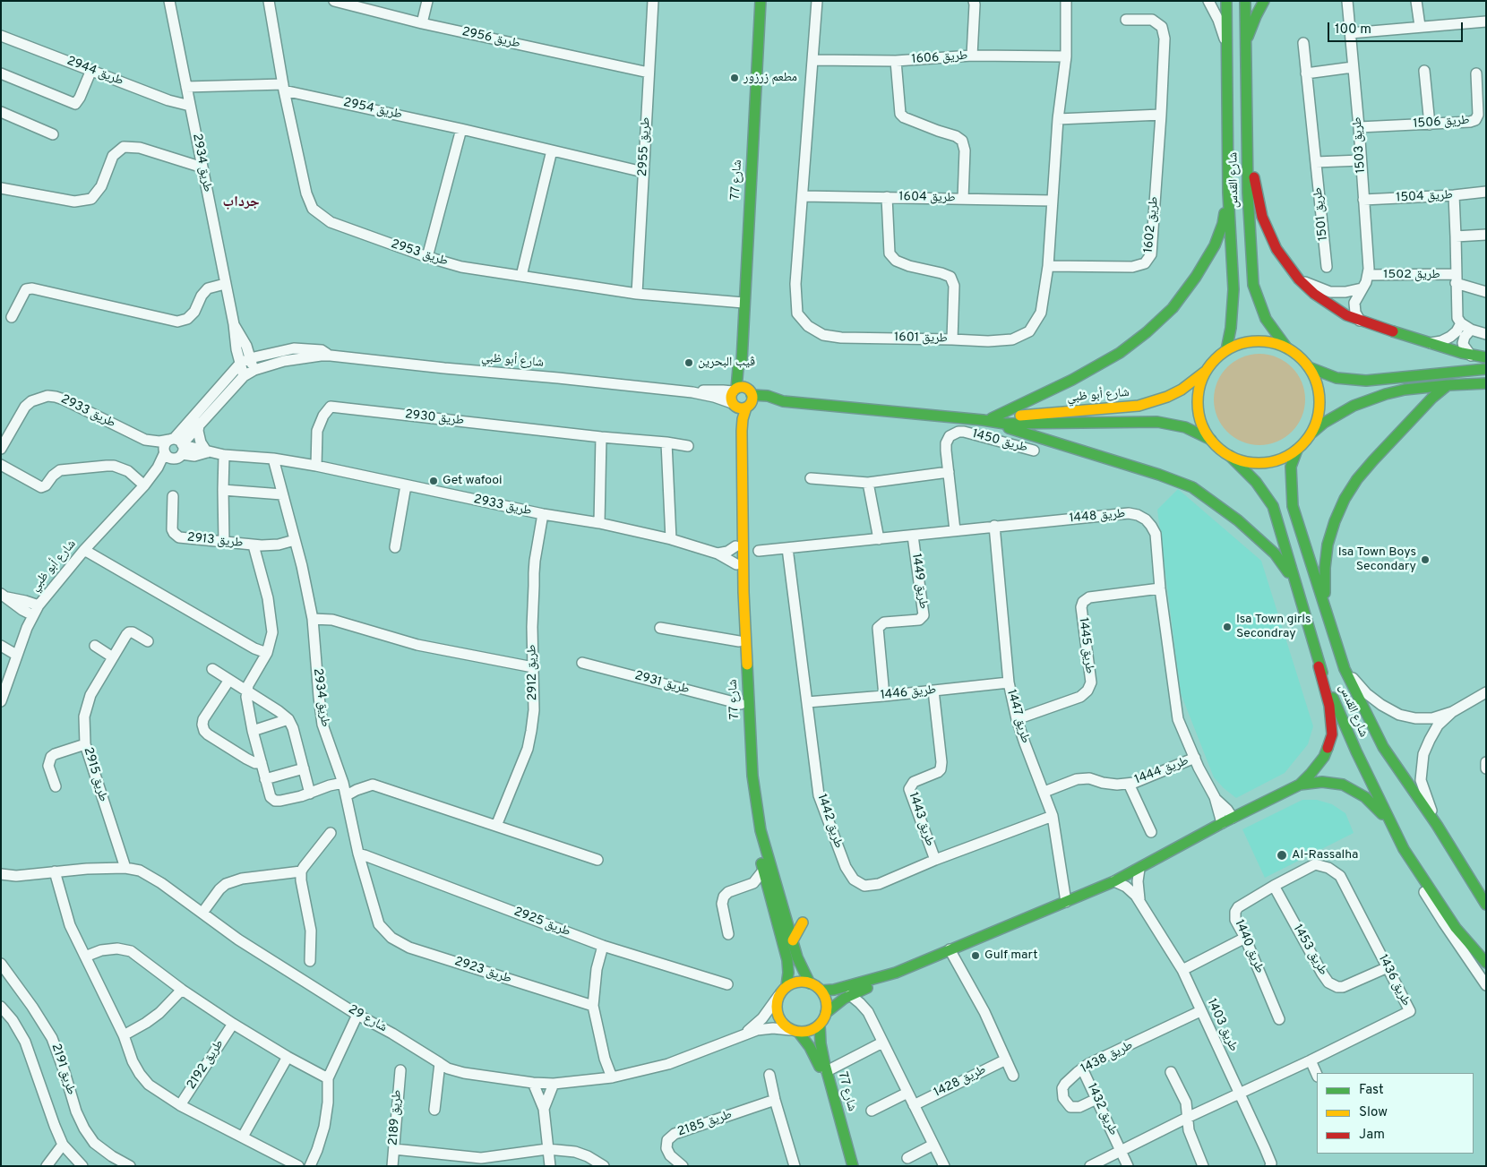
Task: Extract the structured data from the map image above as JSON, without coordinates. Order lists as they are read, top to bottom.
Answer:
{
  "streets": {
    "main road": ["شارع 77", "شارع القدس", "شارع أبو ظبي"],
    "street": [
      "طريق 2956",
      "طريق 1606",
      "طريق 2944",
      "طريق 2954",
      "طريق 1506",
      "طريق 1503",
      "طريق 2955",
      "طريق 2934",
      "طريق 1504",
      "طريق 1604",
      "طريق 1501",
      "طريق 1602",
      "طريق 2953",
      "طريق 1502",
      "طريق 1601",
      "طريق 2933",
      "طريق 2930",
      "طريق 1450",
      "طريق 1448",
      "طريق 2913",
      "طريق 1449",
      "طريق 1445",
      "طريق 2912",
      "طريق 2931",
      "طريق 1446",
      "طريق 1447",
      "طريق 1444",
      "طريق 2915",
      "طريق 1443",
      "طريق 1442",
      "طريق 2925",
      "طريق 1440",
      "طريق 1453",
      "طريق 2923",
      "طريق 1436",
      "شارع 29",
      "طريق 1403",
      "طريق 1438",
      "طريق 2192",
      "طريق 2191",
      "طريق 1428",
      "طريق 1432",
      "طريق 2189",
      "طريق 2185"
    ]
  },
  "crossings": [
    ["طريق 2956", "طريق 2955"],
    ["طريق 1606", "طريق 1601"],
    ["طريق 2944", "طريق 2934"],
    ["طريق 2954", "طريق 2955"],
    ["طريق 2954", "طريق 2934"],
    ["طريق 2954", "طريق 2953"],
    ["طريق 1506", "طريق 1503"],
    ["طريق 1503", "طريق 1504"],
    ["طريق 1503", "طريق 1502"],
    ["طريق 2955", "طريق 2953"],
    ["طريق 2934", "شارع أبو ظبي"],
    ["طريق 2934", "طريق 2933"],
    ["طريق 2934", "طريق 2913"],
    ["طريق 2934", "طريق 2925"],
    ["طريق 2934", "طريق 2923"],
    ["شارع 77", "طريق 2953"],
    ["شارع 77", "شارع أبو ظبي"],
    ["شارع 77", "طريق 2933"],
    ["شارع 77", "طريق 1448"],
    ["شارع 77", "طريق 2931"],
    ["شارع 77", "شارع 29"],
    ["شارع القدس", "شارع أبو ظبي"],
    ["طريق 1604", "طريق 1601"],
    ["طريق 1602", "طريق 1601"],
    ["شارع أبو ظبي", "طريق 2933"],
    ["طريق 2933", "طريق 2930"],
    ["طريق 2933", "طريق 1448"],
    ["طريق 2933", "طريق 2912"],
    ["طريق 1450", "طريق 1448"],
    ["طريق 1448", "طريق 1449"],
    ["طريق 1448", "طريق 1445"],
    ["طريق 1448", "طريق 1447"],
    ["طريق 1448", "طريق 1444"],
    ["طريق 1448", "طريق 1442"],
    ["طريق 1449", "طريق 1446"],
    ["طريق 1445", "طريق 1447"],
    ["طريق 1446", "طريق 1447"],
    ["طريق 1446", "طريق 1443"],
    ["طريق 1446", "طريق 1442"],
    ["طريق 1447", "طريق 1444"],
    ["طريق 1447", "طريق 1442"],
    ["طريق 2915", "شارع 29"],
    ["طريق 1443", "طريق 1442"],
    ["طريق 1440", "طريق 1453"],
    ["طريق 1440", "طريق 1436"],
    ["طريق 1453", "طريق 1436"],
    ["طريق 1436", "طريق 1403"],
    ["طريق 1436", "طريق 1432"],
    ["طريق 1403", "طريق 1438"],
    ["طريق 1438", "طريق 1432"]
  ],
  "districts": ["جرداب"],
  "places": [
    "مطعم زرزور",
    "ڤيب البحرين",
    "Get wafooi",
    "Isa Town Boys Secondary",
    "Isa Town girls Secondray",
    "Al-Rassalha",
    "Gulf mart"
  ],
  "legend": ["Fast", "Slow", "Jam"],
  "scale_bar": "100 m"
}
